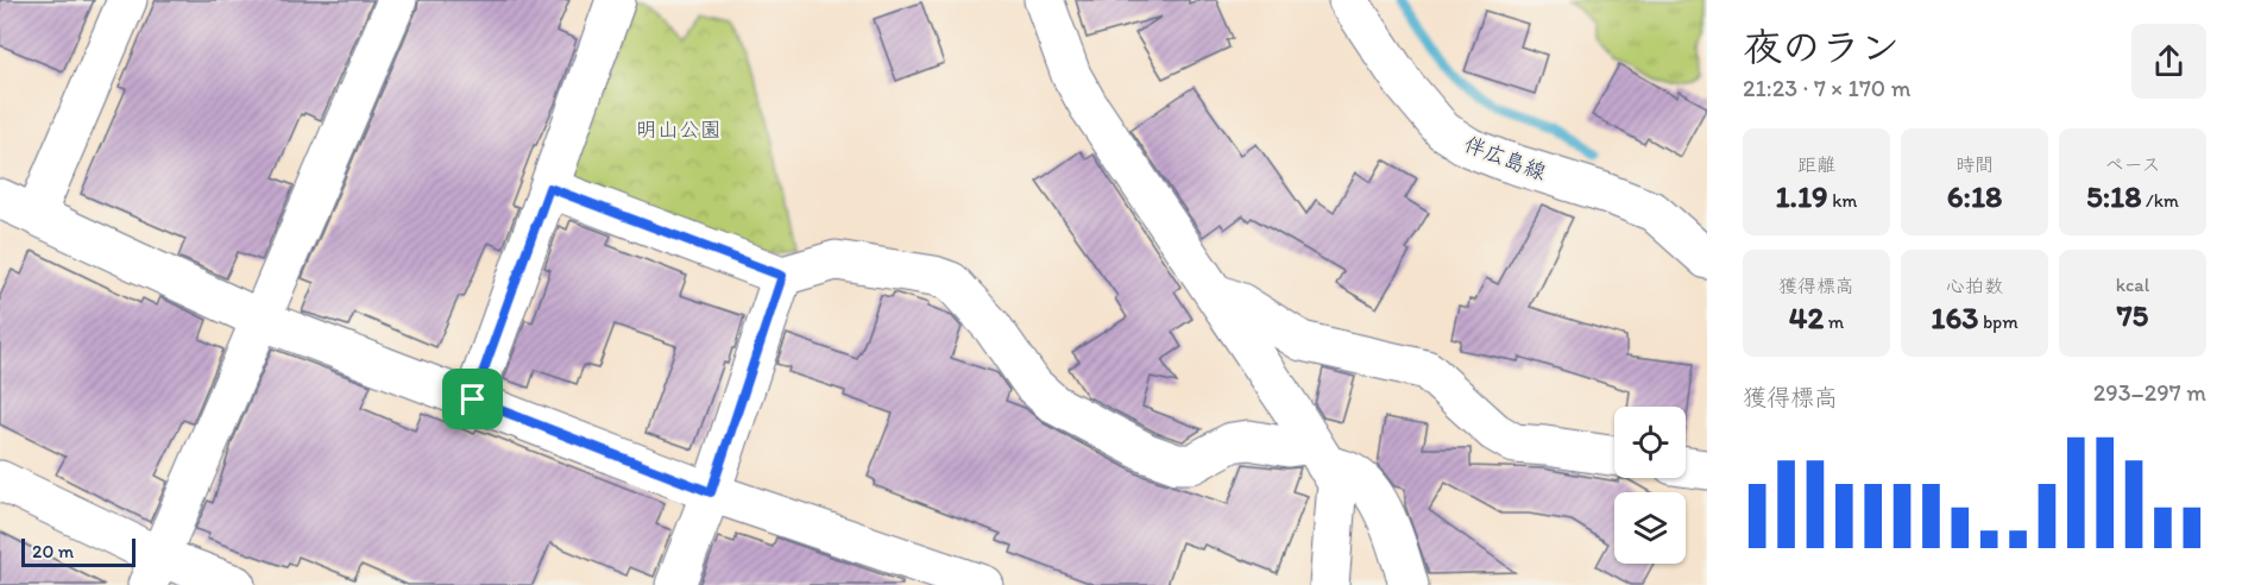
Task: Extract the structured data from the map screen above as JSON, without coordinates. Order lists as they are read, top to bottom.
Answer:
{
  "streets": {
    "street": ["伴広島線"]
  },
  "parks": ["明山公園"],
  "scale_bar": "20 m",
  "page": {
    "heading": ["夜のラン", "21:23 · 7 × 170 m"],
    "stats": [
      ["距離", "1.19 km"],
      ["時間", "6:18"],
      ["ペース", "5:18 /km"],
      ["獲得標高", "42 m"],
      ["心拍数", "163 bpm"],
      ["kcal", "75"]
    ],
    "chart": ["獲得標高", "293–297 m"],
    "scale": "20 m"
  }
}
